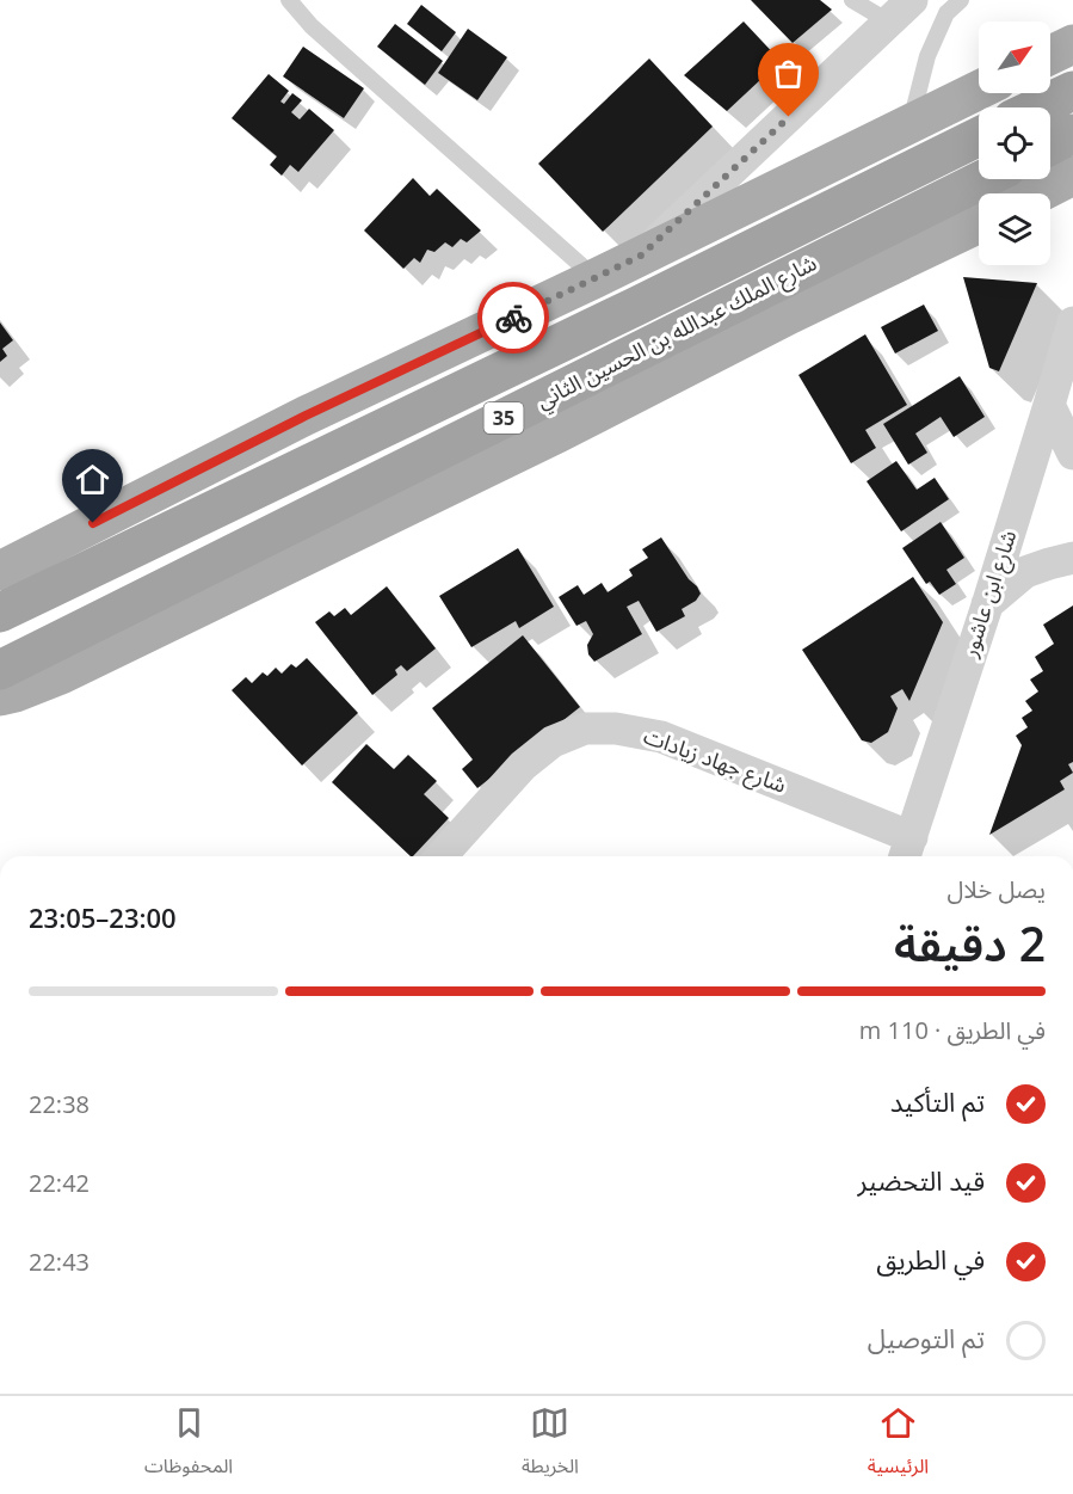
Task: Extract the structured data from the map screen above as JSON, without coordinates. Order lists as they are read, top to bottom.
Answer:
{
  "streets": {
    "highway": ["شارع الملك عبدالله بن الحسين الثاني", "35"],
    "street": ["شارع ابن عاشور", "شارع جهاد زيادات"]
  },
  "crossings": [
    ["شارع ابن عاشور", "شارع جهاد زيادات"]
  ],
  "north": "top right",
  "page": {
    "heading": ["2 دقيقة", "يصل خلال", "23:00–23:05"],
    "bar": "في الطريق · 110 m",
    "list": [
      ["تم التأكيد", "22:38"],
      ["قيد التحضير", "22:42"],
      ["في الطريق", "22:43"],
      "تم التوصيل"
    ],
    "tabs": ["الرئيسية", "الخريطة", "المحفوظات"]
  }
}
